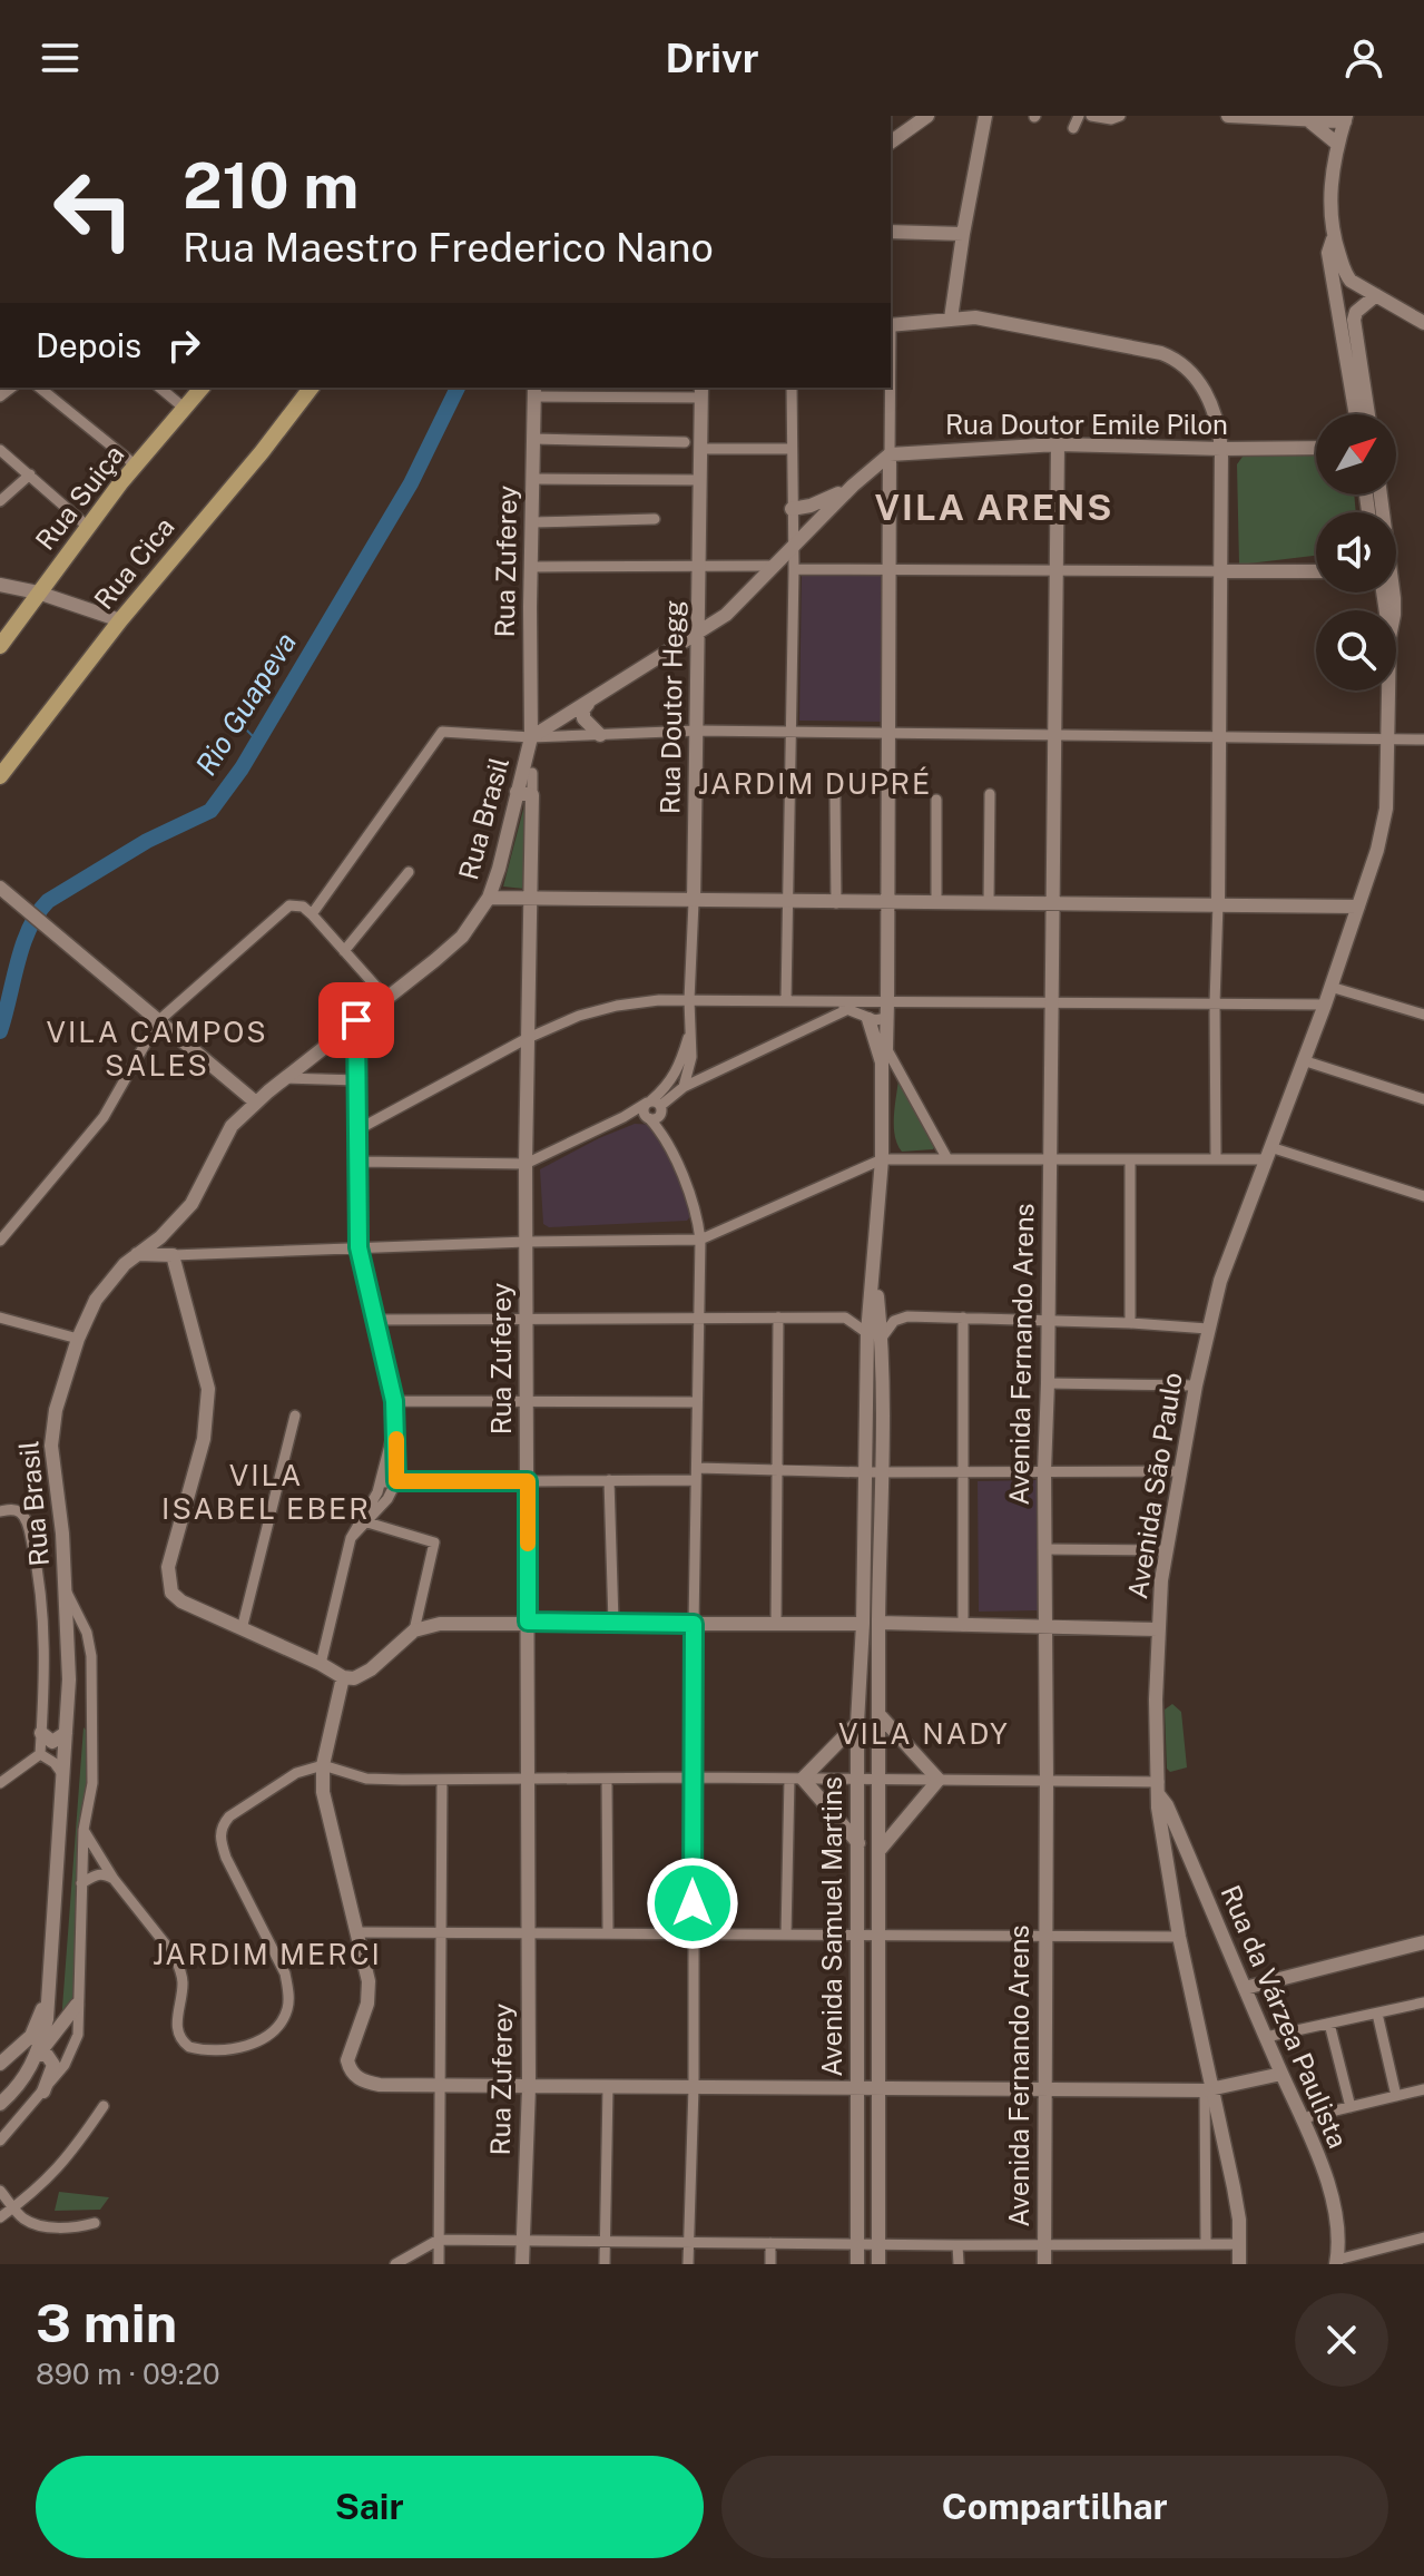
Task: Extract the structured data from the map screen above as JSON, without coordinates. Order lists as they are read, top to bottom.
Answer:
{
  "streets": {
    "main road": [
      "Rua Doutor Emile Pilon",
      "Rua Suiça",
      "Rua Zuferey",
      "Rua Cica",
      "Rua Doutor Hegg",
      "Rua Brasil",
      "Avenida Fernando Arens",
      "Avenida São Paulo",
      "Avenida Samuel Martins",
      "Rua da Várzea Paulista"
    ]
  },
  "crossings": [
    ["Rua Doutor Emile Pilon", "Avenida Fernando Arens"],
    ["Rua Doutor Emile Pilon", "Avenida Samuel Martins"],
    ["Rua Zuferey", "Rua Brasil"],
    ["Rua Doutor Hegg", "Rua Brasil"],
    ["Avenida São Paulo", "Rua da Várzea Paulista"]
  ],
  "districts": [
    "VILA ARENS",
    "JARDIM DUPRÉ",
    "VILA CAMPOS SALES",
    "VILA ISABEL EBER",
    "VILA NADY",
    "JARDIM MERCI"
  ],
  "water": ["Rio Guapeva"],
  "north": "top right",
  "page": {
    "header": "Drivr",
    "turn": ["210 m", "Rua Maestro Frederico Nano"],
    "then": "Depois",
    "heading": ["3 min", "890 m · 09:20"],
    "buttons": ["Sair", "Compartilhar"]
  }
}
